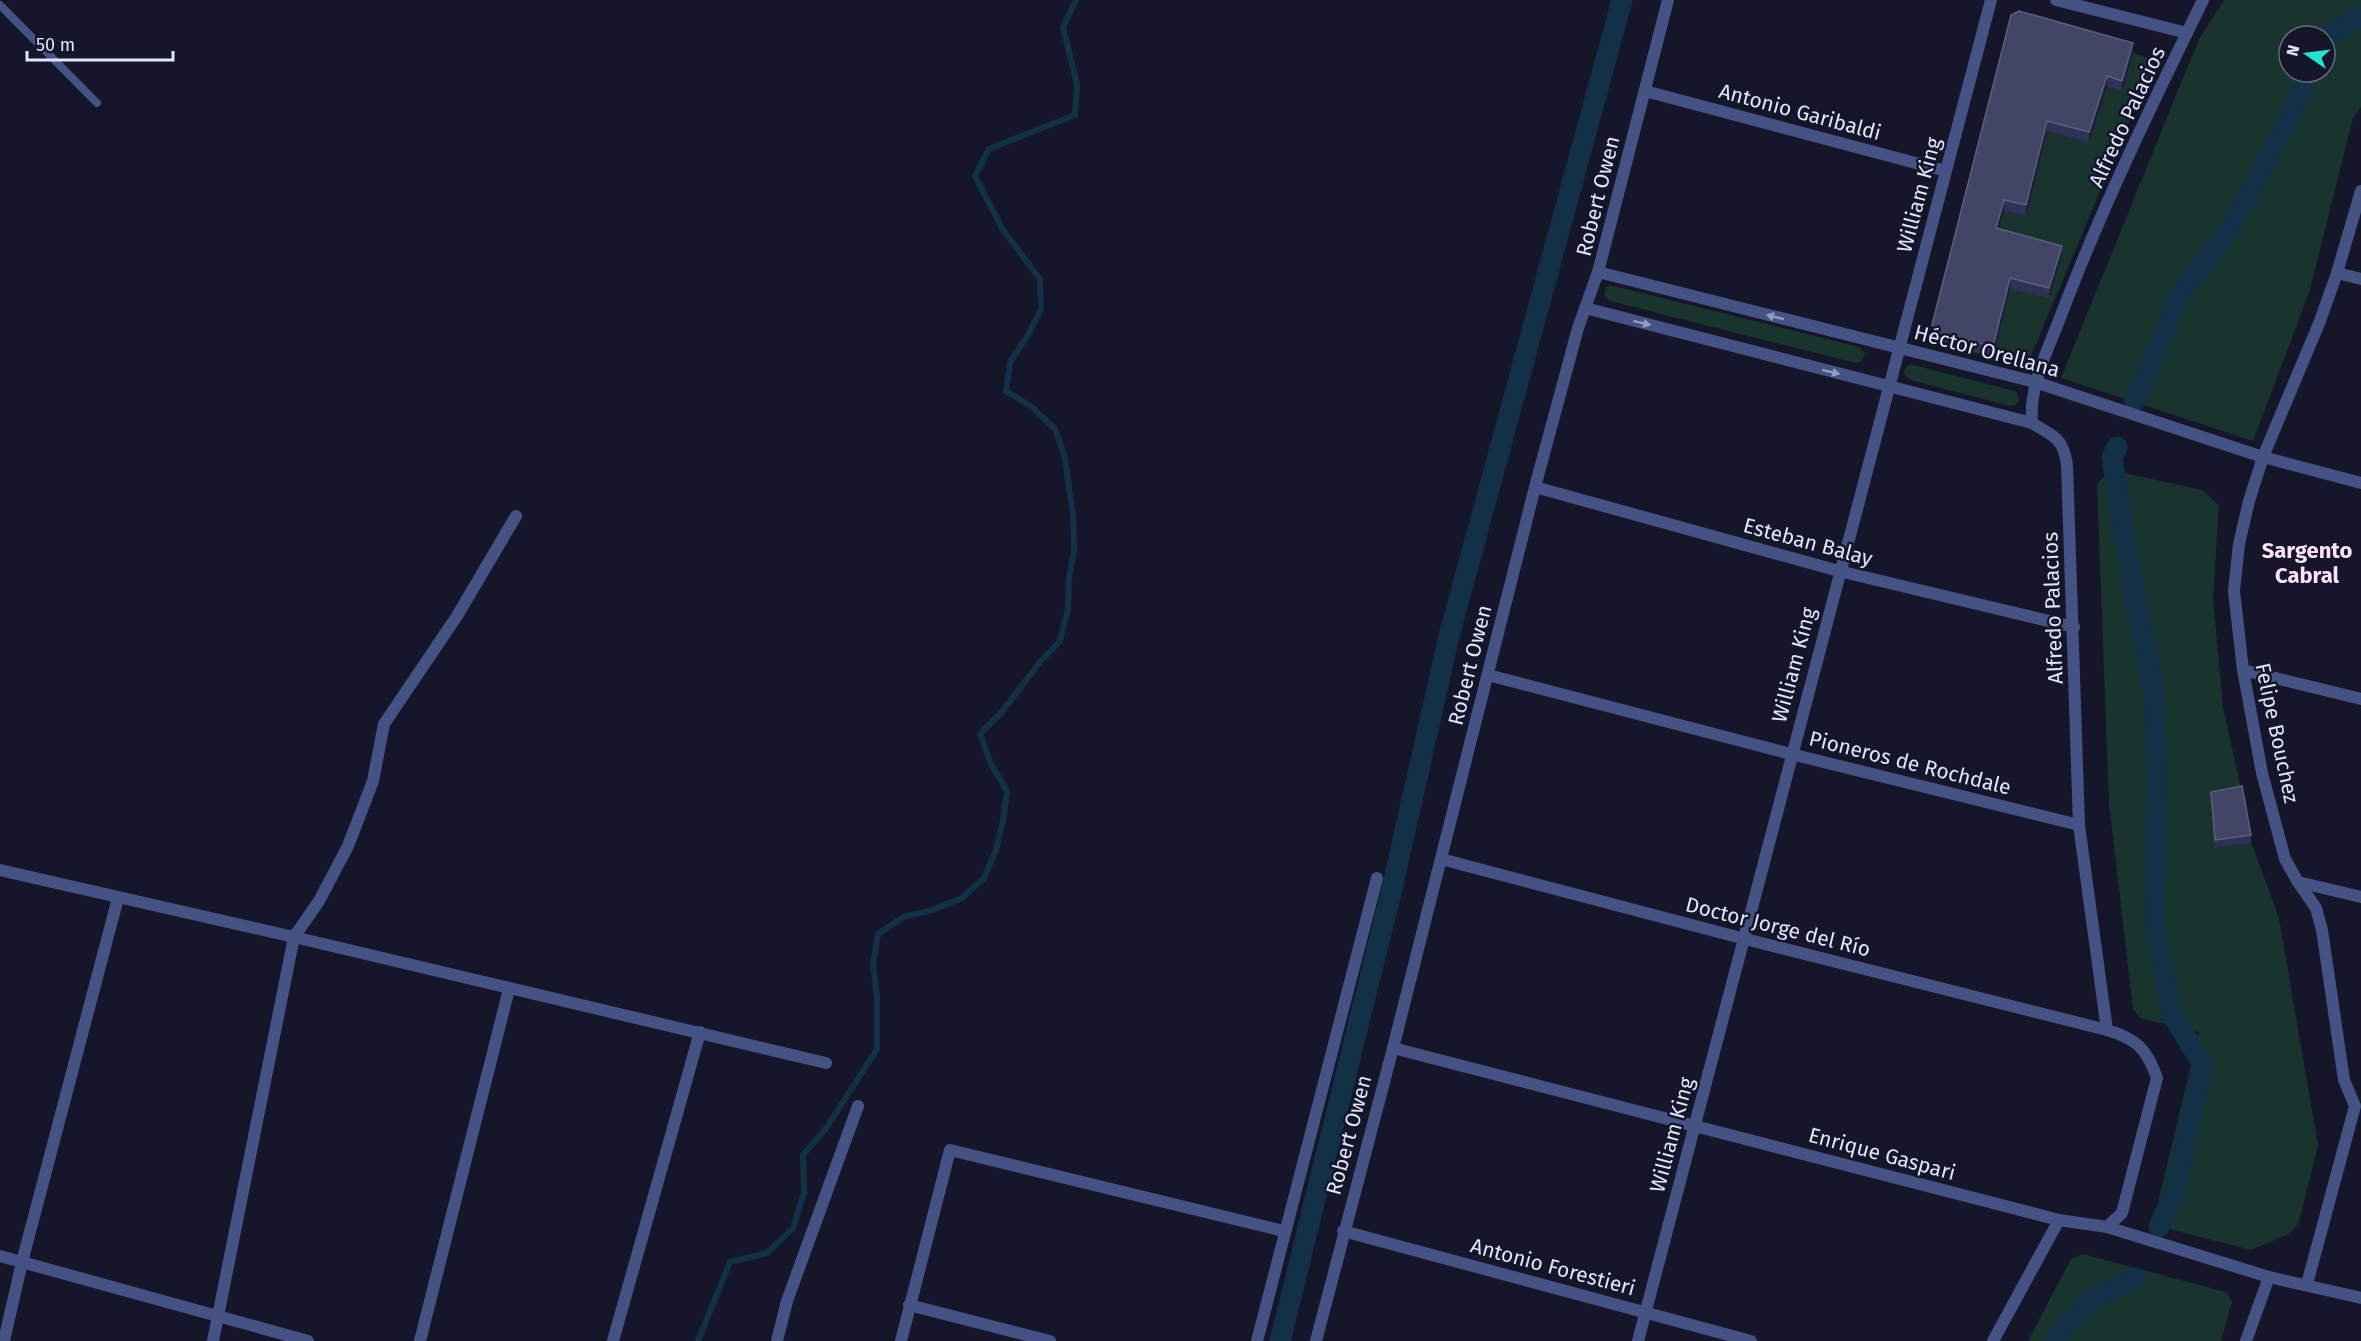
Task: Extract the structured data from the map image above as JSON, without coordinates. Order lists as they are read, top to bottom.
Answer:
{
  "streets": {
    "street": [
      "Antonio Garibaldi",
      "Alfredo Palacios",
      "William King",
      "Robert Owen",
      "Héctor Orellana",
      "Esteban Balay",
      "Felipe Bouchez",
      "Pioneros de Rochdale",
      "Doctor Jorge del Río",
      "Enrique Gaspari",
      "Antonio Forestieri"
    ]
  },
  "crossings": [
    ["Antonio Garibaldi", "William King"],
    ["Antonio Garibaldi", "Robert Owen"],
    ["Alfredo Palacios", "Héctor Orellana"],
    ["Alfredo Palacios", "Esteban Balay"],
    ["Alfredo Palacios", "Pioneros de Rochdale"],
    ["Alfredo Palacios", "Doctor Jorge del Río"],
    ["William King", "Héctor Orellana"],
    ["William King", "Esteban Balay"],
    ["William King", "Pioneros de Rochdale"],
    ["William King", "Doctor Jorge del Río"],
    ["William King", "Enrique Gaspari"],
    ["William King", "Antonio Forestieri"],
    ["Robert Owen", "Héctor Orellana"],
    ["Robert Owen", "Esteban Balay"],
    ["Robert Owen", "Pioneros de Rochdale"],
    ["Robert Owen", "Doctor Jorge del Río"],
    ["Robert Owen", "Enrique Gaspari"],
    ["Robert Owen", "Antonio Forestieri"],
    ["Héctor Orellana", "Felipe Bouchez"],
    ["Felipe Bouchez", "Enrique Gaspari"]
  ],
  "districts": ["Sargento Cabral"],
  "scale_bar": "50 m",
  "north": "left"
}
